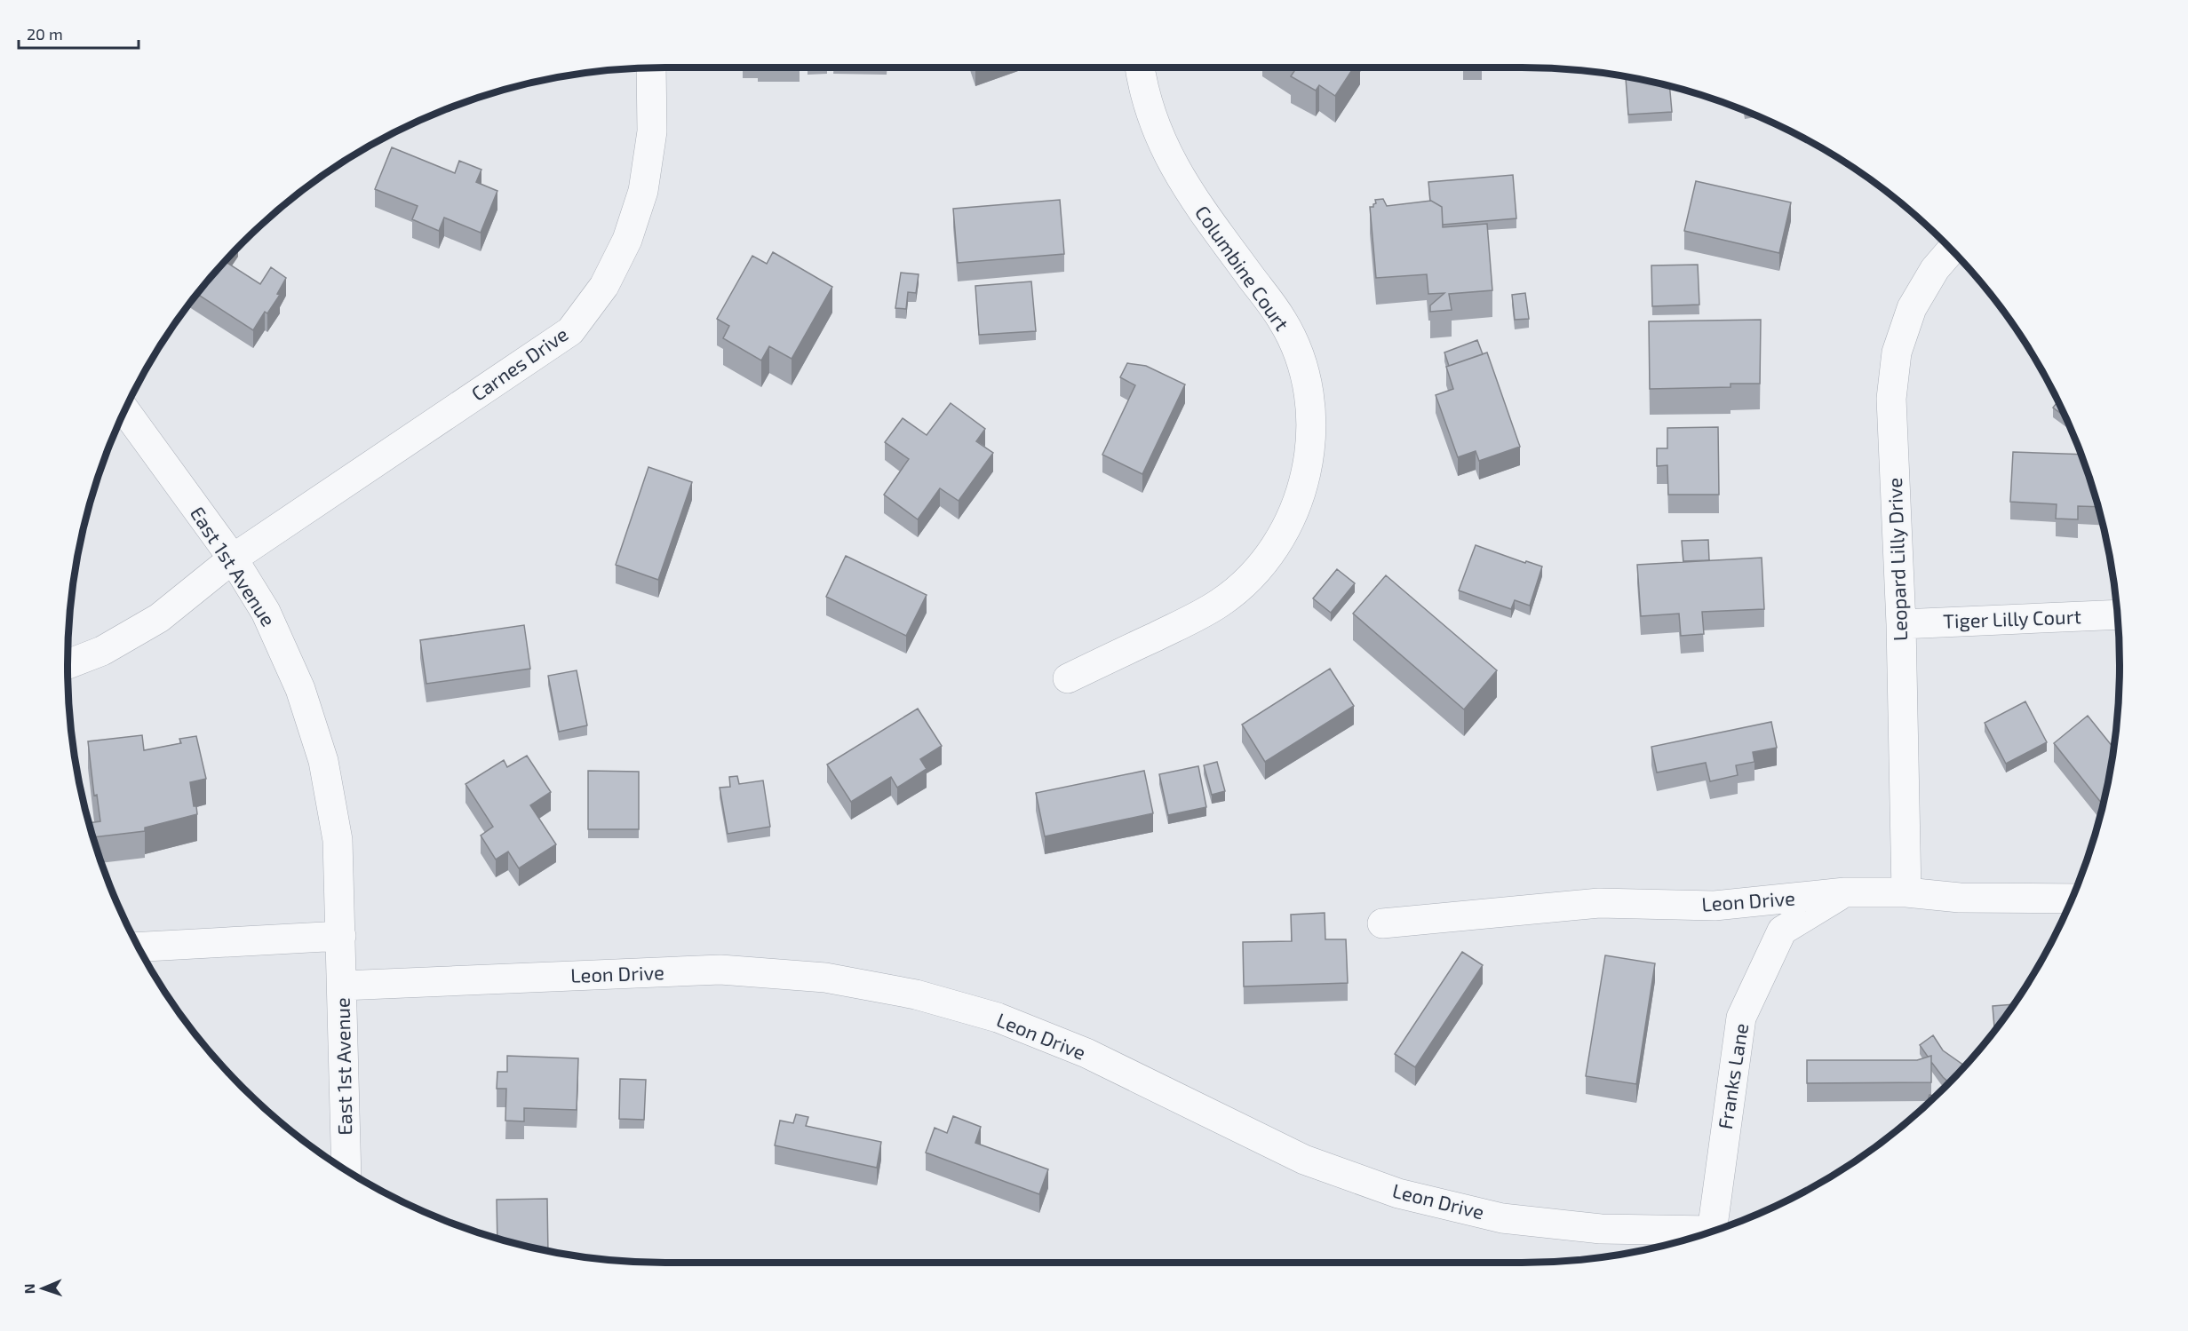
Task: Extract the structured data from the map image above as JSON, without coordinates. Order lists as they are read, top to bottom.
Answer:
{
  "streets": {
    "street": [
      "Columbine Court",
      "Carnes Drive",
      "Leopard Lilly Drive",
      "East 1st Avenue",
      "Tiger Lilly Court",
      "Leon Drive",
      "Franks Lane"
    ]
  },
  "crossings": [
    ["Carnes Drive", "East 1st Avenue"],
    ["Leopard Lilly Drive", "Tiger Lilly Court"],
    ["Leopard Lilly Drive", "Leon Drive"],
    ["East 1st Avenue", "Leon Drive"],
    ["Leon Drive", "Franks Lane"]
  ],
  "scale_bar": "20 m",
  "north": "left"
}
